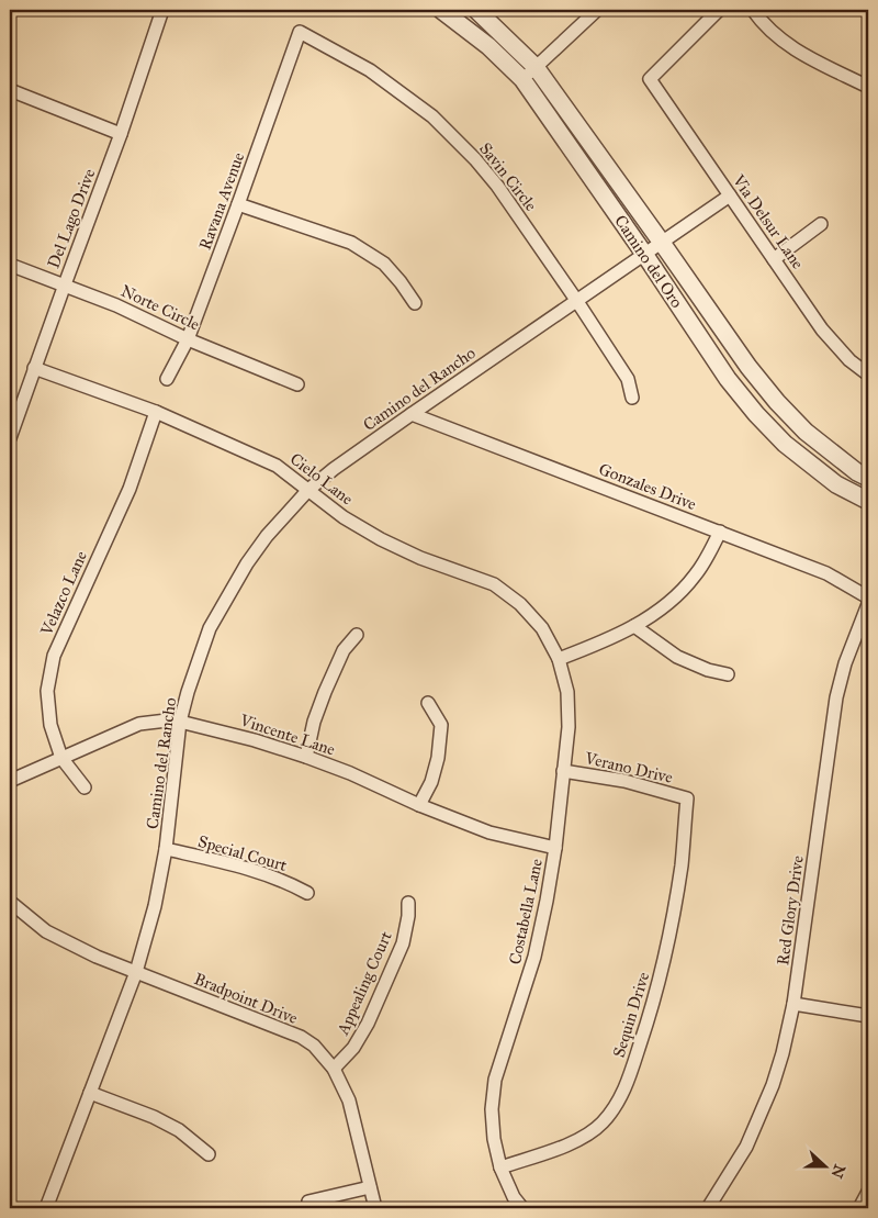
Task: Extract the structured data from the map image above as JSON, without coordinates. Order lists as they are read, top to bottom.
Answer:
{
  "streets": {
    "street": [
      "Savin Circle",
      "Ravana Avenue",
      "Del Lago Drive",
      "Via Delsur Lane",
      "Camino del Oro",
      "Norte Circle",
      "Camino del Rancho",
      "Cielo Lane",
      "Gonzales Drive",
      "Velazco Lane",
      "Vincente Lane",
      "Verano Drive",
      "Special Court",
      "Red Glory Drive",
      "Costabella Lane",
      "Appealing Court",
      "Bradpoint Drive",
      "Sequin Drive"
    ]
  },
  "crossings": [
    ["Savin Circle", "Ravana Avenue"],
    ["Savin Circle", "Camino del Rancho"],
    ["Ravana Avenue", "Norte Circle"],
    ["Del Lago Drive", "Norte Circle"],
    ["Del Lago Drive", "Cielo Lane"],
    ["Via Delsur Lane", "Camino del Rancho"],
    ["Camino del Oro", "Camino del Rancho"],
    ["Camino del Rancho", "Cielo Lane"],
    ["Camino del Rancho", "Gonzales Drive"],
    ["Camino del Rancho", "Vincente Lane"],
    ["Camino del Rancho", "Special Court"],
    ["Camino del Rancho", "Bradpoint Drive"],
    ["Cielo Lane", "Velazco Lane"],
    ["Cielo Lane", "Costabella Lane"],
    ["Velazco Lane", "Vincente Lane"],
    ["Vincente Lane", "Costabella Lane"],
    ["Verano Drive", "Costabella Lane"],
    ["Verano Drive", "Sequin Drive"],
    ["Costabella Lane", "Sequin Drive"],
    ["Appealing Court", "Bradpoint Drive"]
  ],
  "north": "right"
}
